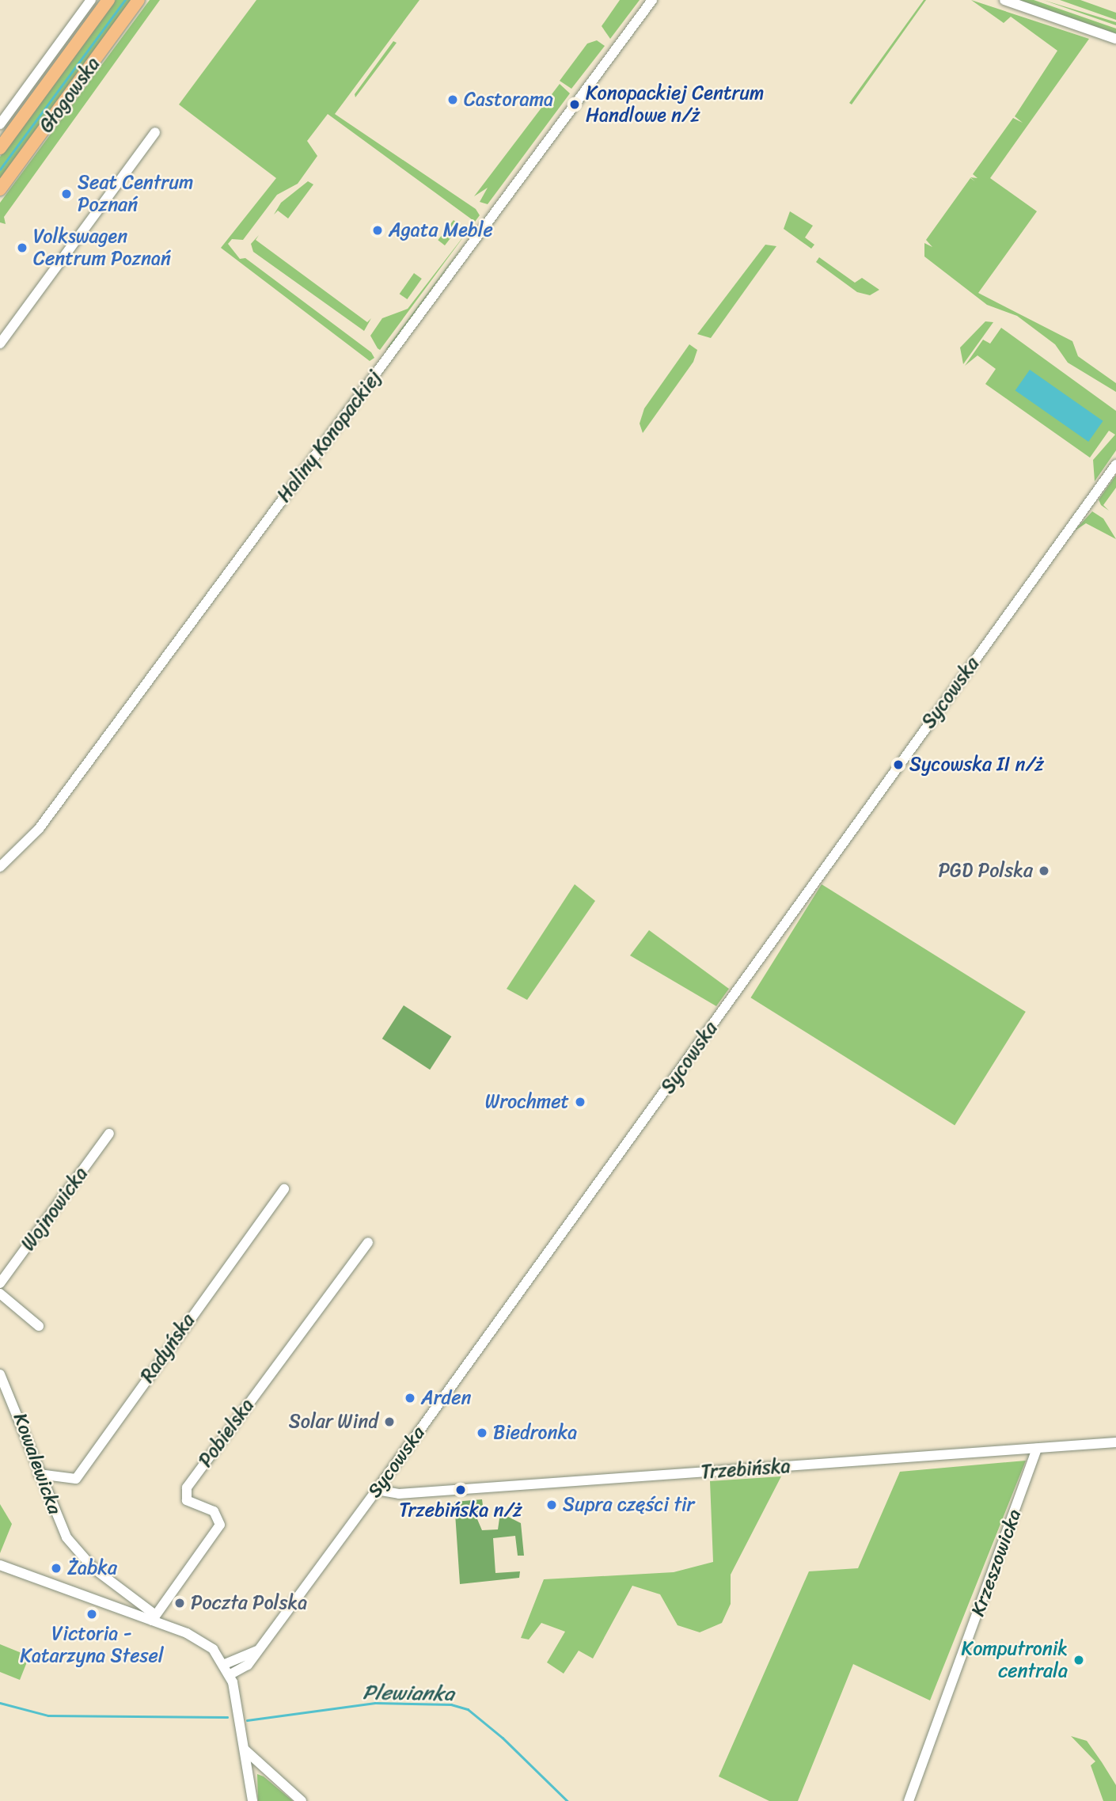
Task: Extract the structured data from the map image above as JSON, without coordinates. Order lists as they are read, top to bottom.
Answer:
{
  "streets": {
    "main road": ["Głogowska"],
    "street": [
      "Haliny Konopackiej",
      "Sycowska",
      "Wojnowicka",
      "Radyńska",
      "Pobielska",
      "Kowalewicka",
      "Trzebińska",
      "Krzeszowicka"
    ]
  },
  "crossings": [
    ["Sycowska", "Trzebińska"],
    ["Radyńska", "Kowalewicka"],
    ["Pobielska", "Kowalewicka"],
    ["Trzebińska", "Krzeszowicka"]
  ],
  "water": ["Plewianka"],
  "places": [
    "Castorama",
    "Konopackiej Centrum Handlowe n/ż",
    "Seat Centrum Poznań",
    "Agata Meble",
    "Volkswagen Centrum Poznań",
    "Sycowska II n/ż",
    "PGD Polska",
    "Wrochmet",
    "Arden",
    "Solar Wind",
    "Biedronka",
    "Trzebińska n/ż",
    "Supra części tir",
    "Żabka",
    "Poczta Polska",
    "Victoria - Katarzyna Stesel",
    "Komputronik centrala"
  ]
}
